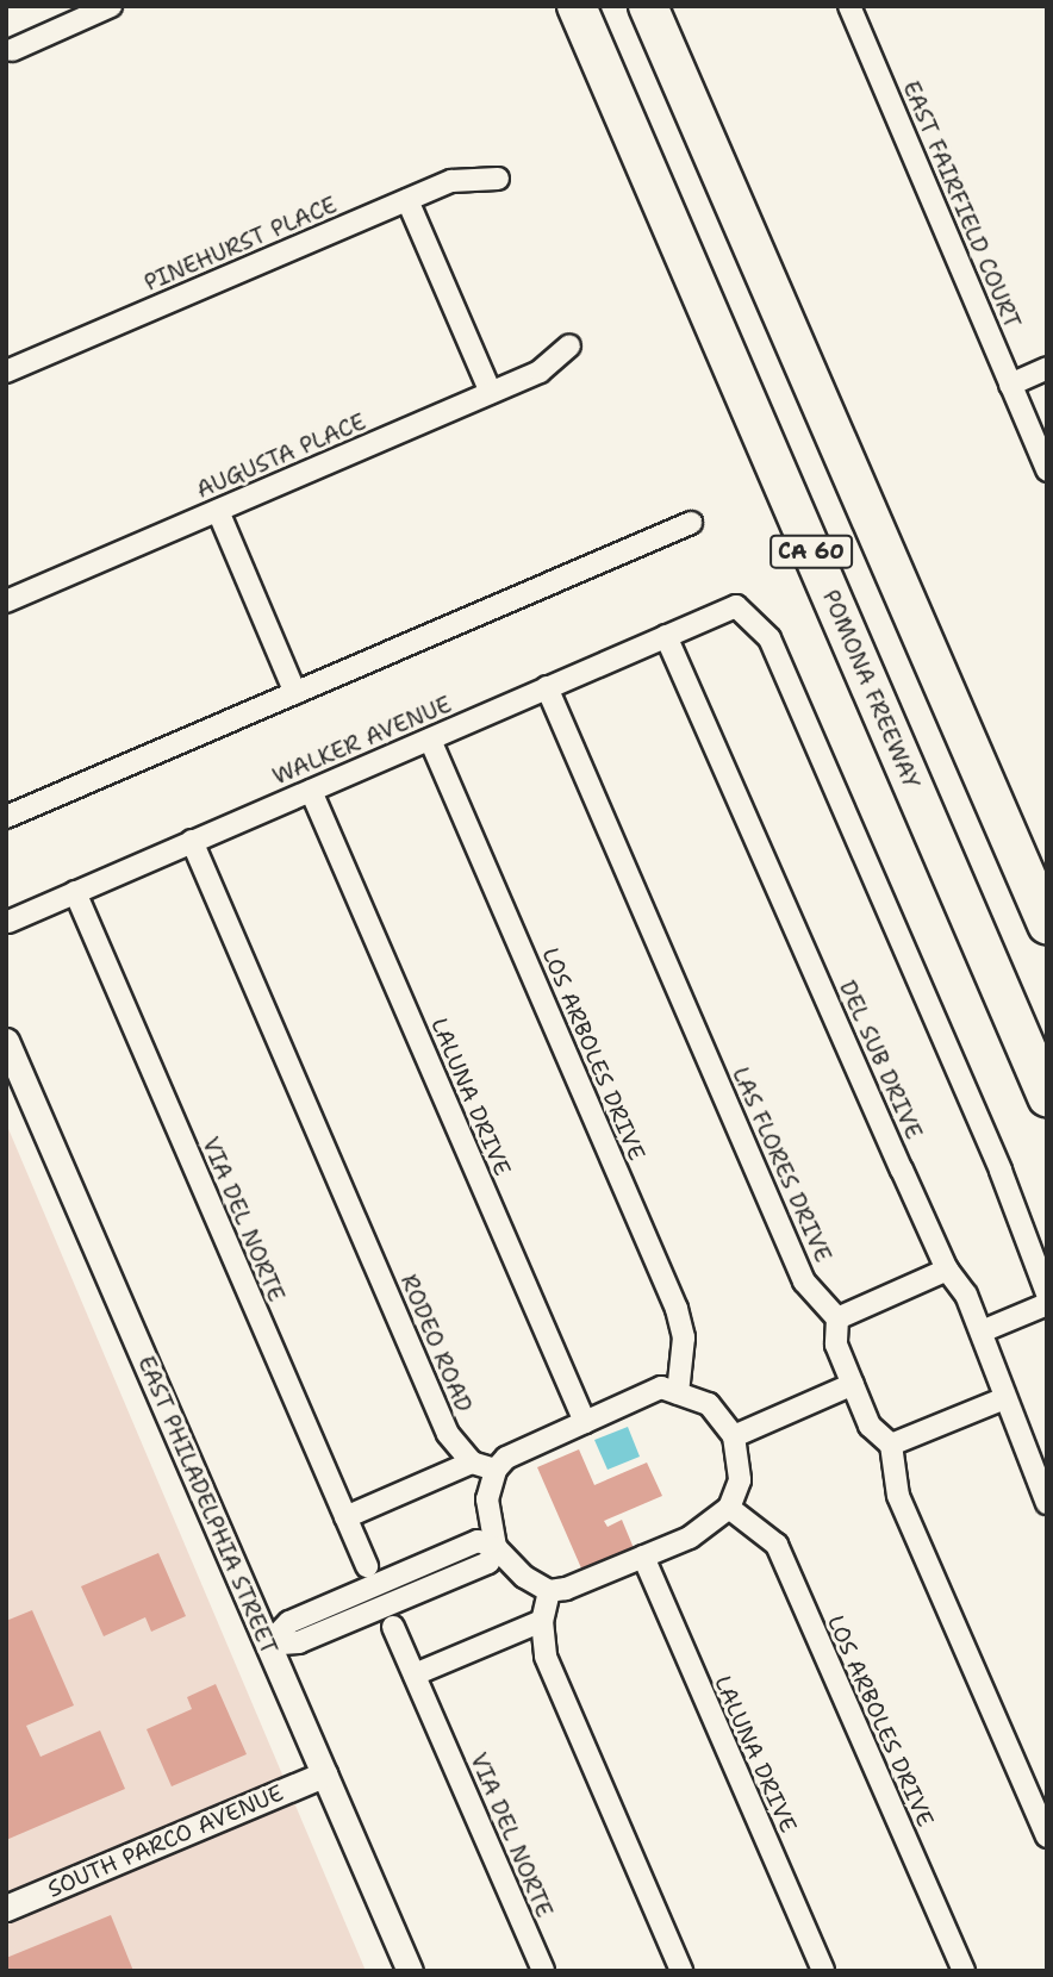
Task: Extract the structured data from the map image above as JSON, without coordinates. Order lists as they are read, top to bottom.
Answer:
{
  "streets": {
    "highway": ["CA 60", "POMONA FREEWAY"],
    "street": [
      "EAST FAIRFIELD COURT",
      "PINEHURST PLACE",
      "AUGUSTA PLACE",
      "WALKER AVENUE",
      "LOS ARBOLES DRIVE",
      "DEL SUB DRIVE",
      "LALUNA DRIVE",
      "LAS FLORES DRIVE",
      "VIA DEL NORTE",
      "RODEO ROAD",
      "EAST PHILADELPHIA STREET",
      "SOUTH PARCO AVENUE"
    ]
  },
  "crossings": [
    ["WALKER AVENUE", "LOS ARBOLES DRIVE"],
    ["WALKER AVENUE", "DEL SUB DRIVE"],
    ["WALKER AVENUE", "LALUNA DRIVE"],
    ["WALKER AVENUE", "LAS FLORES DRIVE"],
    ["WALKER AVENUE", "VIA DEL NORTE"],
    ["WALKER AVENUE", "RODEO ROAD"],
    ["LOS ARBOLES DRIVE", "LALUNA DRIVE"],
    ["EAST PHILADELPHIA STREET", "SOUTH PARCO AVENUE"]
  ]
}
